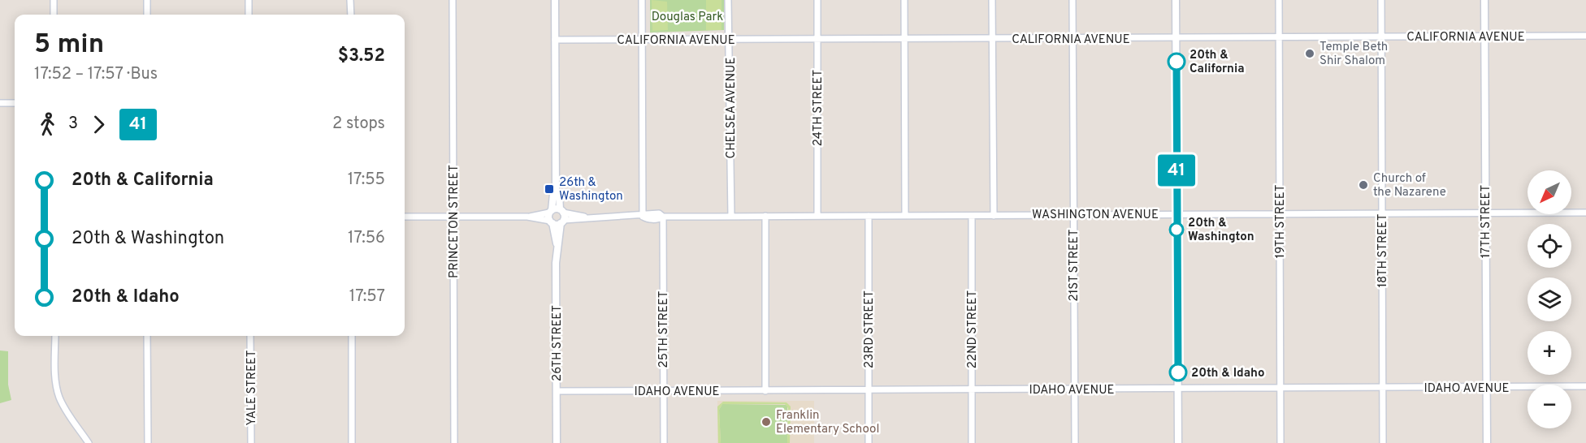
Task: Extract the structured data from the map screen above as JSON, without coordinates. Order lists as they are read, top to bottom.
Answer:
{
  "streets": {
    "street": [
      "CALIFORNIA AVENUE",
      "CHELSEA AVENUE",
      "24TH STREET",
      "WASHINGTON AVENUE",
      "PRINCETON STREET",
      "19TH STREET",
      "17TH STREET",
      "18TH STREET",
      "21ST STREET",
      "25TH STREET",
      "23RD STREET",
      "22ND STREET",
      "26TH STREET",
      "YALE STREET",
      "IDAHO AVENUE"
    ]
  },
  "crossings": [
    ["CALIFORNIA AVENUE", "CHELSEA AVENUE"],
    ["CALIFORNIA AVENUE", "24TH STREET"],
    ["CALIFORNIA AVENUE", "19TH STREET"],
    ["CALIFORNIA AVENUE", "17TH STREET"],
    ["CALIFORNIA AVENUE", "18TH STREET"],
    ["CALIFORNIA AVENUE", "21ST STREET"],
    ["CALIFORNIA AVENUE", "26TH STREET"],
    ["CHELSEA AVENUE", "WASHINGTON AVENUE"],
    ["24TH STREET", "WASHINGTON AVENUE"],
    ["WASHINGTON AVENUE", "19TH STREET"],
    ["WASHINGTON AVENUE", "17TH STREET"],
    ["WASHINGTON AVENUE", "18TH STREET"],
    ["WASHINGTON AVENUE", "21ST STREET"],
    ["WASHINGTON AVENUE", "25TH STREET"],
    ["WASHINGTON AVENUE", "23RD STREET"],
    ["WASHINGTON AVENUE", "22ND STREET"],
    ["WASHINGTON AVENUE", "26TH STREET"],
    ["19TH STREET", "IDAHO AVENUE"],
    ["17TH STREET", "IDAHO AVENUE"],
    ["18TH STREET", "IDAHO AVENUE"],
    ["21ST STREET", "IDAHO AVENUE"],
    ["25TH STREET", "IDAHO AVENUE"],
    ["23RD STREET", "IDAHO AVENUE"],
    ["22ND STREET", "IDAHO AVENUE"],
    ["26TH STREET", "IDAHO AVENUE"]
  ],
  "parks": ["Douglas Park"],
  "places": {
    "other": [
      "Temple Beth Shir Shalom",
      "20th & California",
      "Church of the Nazarene",
      "20th & Washington",
      "20th & Idaho",
      "Franklin Elementary School"
    ],
    "transit": ["26th & Washington"]
  },
  "lines": ["bus line 41"],
  "north": "bottom left",
  "page": {
    "on_map": "41",
    "heading": ["5 min", "17:52 – 17:57 · Bus", "$3.52"],
    "legs": ["3", "41", "2 stops"],
    "list": [
      {
        "name": "20th & California",
        "value": "17:55"
      },
      {
        "name": "20th & Washington",
        "value": "17:56"
      },
      {
        "name": "20th & Idaho",
        "value": "17:57"
      }
    ],
    "map_buttons": ["+", "−"]
  }
}
